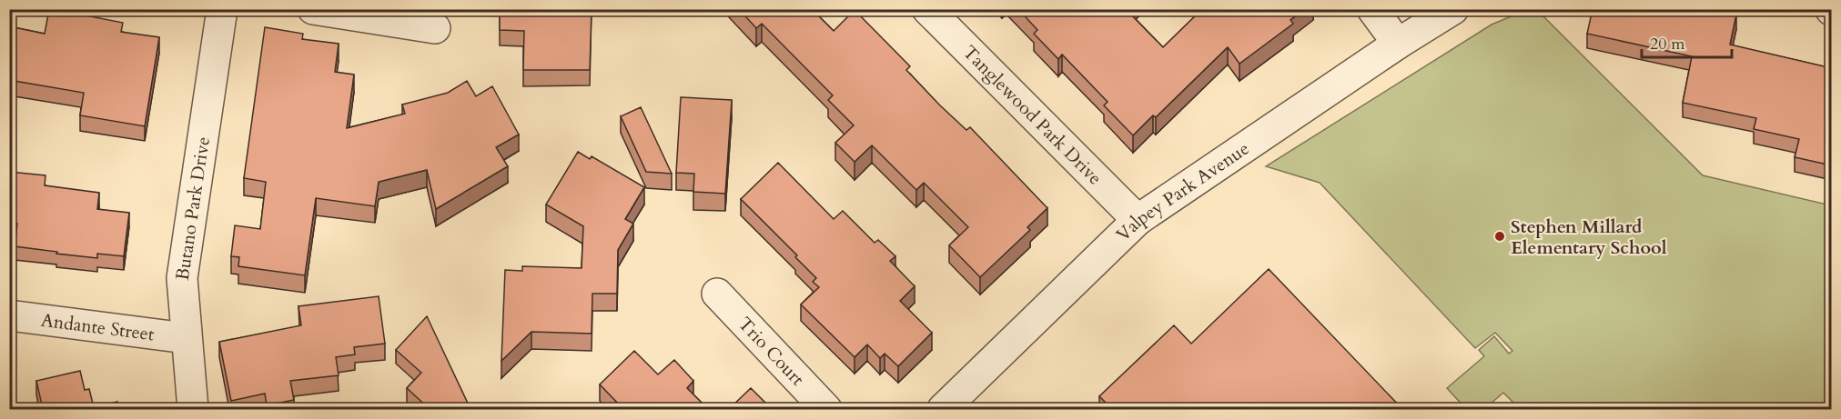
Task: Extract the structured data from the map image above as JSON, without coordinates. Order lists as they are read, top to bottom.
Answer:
{
  "streets": {
    "street": [
      "Tanglewood Park Drive",
      "Valpey Park Avenue",
      "Butano Park Drive",
      "Andante Street",
      "Trio Court"
    ]
  },
  "crossings": [
    ["Tanglewood Park Drive", "Valpey Park Avenue"],
    ["Butano Park Drive", "Andante Street"]
  ],
  "places": ["Stephen Millard Elementary School"],
  "scale_bar": "20 m"
}
